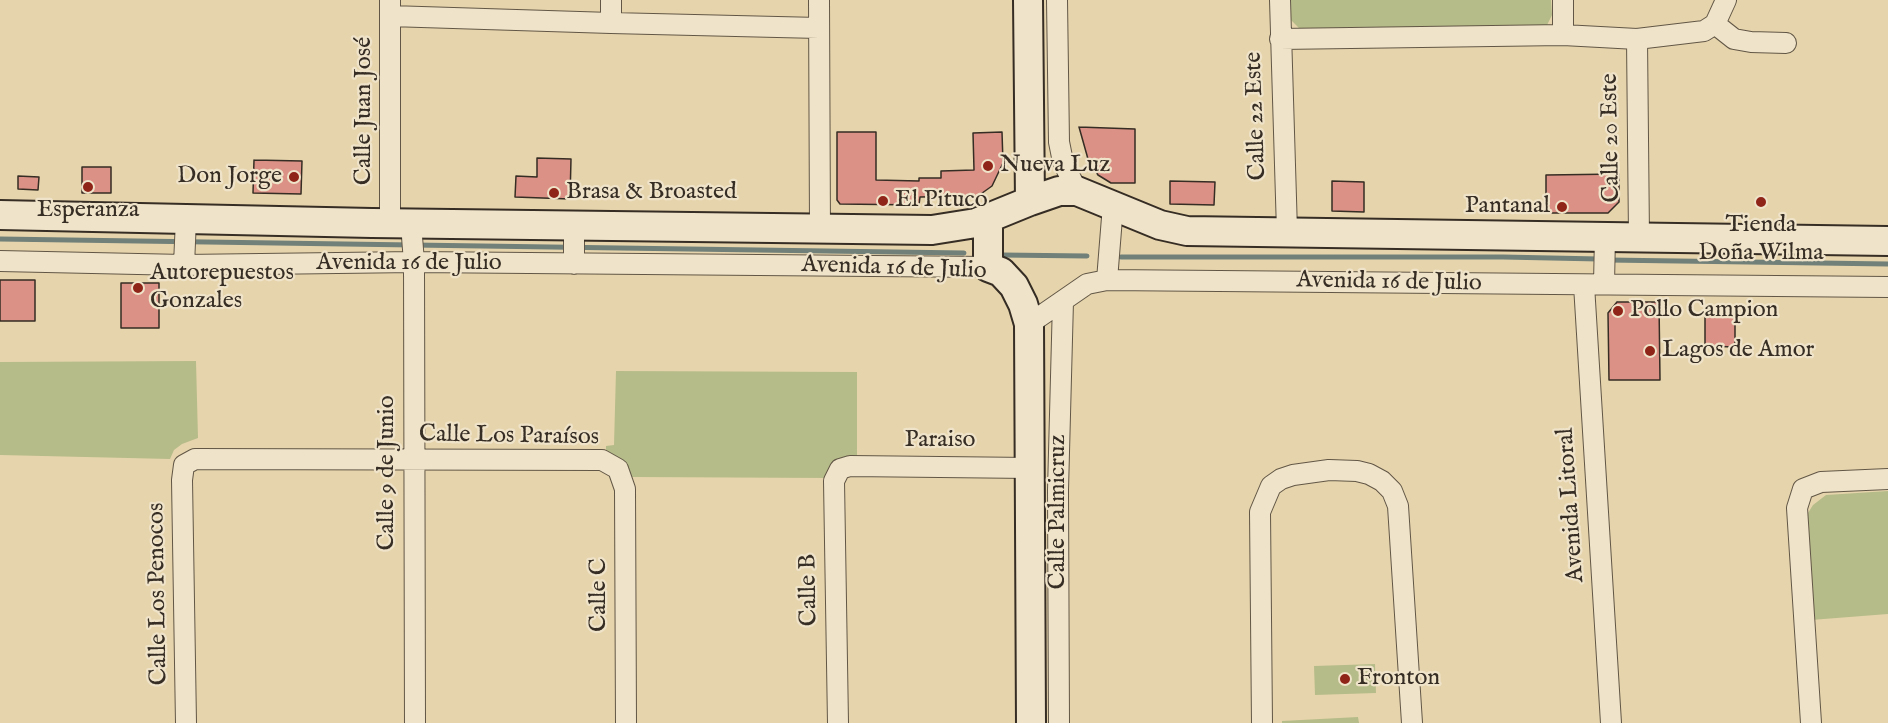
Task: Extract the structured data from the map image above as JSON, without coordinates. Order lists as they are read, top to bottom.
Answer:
{
  "streets": {
    "street": [
      "Calle Juan José",
      "Calle 22 Este",
      "Calle 20 Este",
      "Avenida 16 de Julio",
      "Calle Los Paraísos",
      "Paraiso",
      "Calle 9 de Junio",
      "Avenida Litoral",
      "Calle Palmicruz",
      "Calle B",
      "Calle Los Penocos",
      "Calle C"
    ]
  },
  "crossings": [
    ["Calle Juan José", "Avenida 16 de Julio"],
    ["Calle Juan José", "Calle 9 de Junio"],
    ["Calle 22 Este", "Avenida 16 de Julio"],
    ["Calle 20 Este", "Avenida 16 de Julio"],
    ["Avenida 16 de Julio", "Calle 9 de Junio"],
    ["Avenida 16 de Julio", "Avenida Litoral"],
    ["Avenida 16 de Julio", "Calle Palmicruz"],
    ["Calle Los Paraísos", "Calle 9 de Junio"],
    ["Calle Los Paraísos", "Calle Los Penocos"],
    ["Calle Los Paraísos", "Calle C"],
    ["Paraiso", "Calle Palmicruz"],
    ["Paraiso", "Calle B"]
  ],
  "places": [
    "Nueva Luz",
    "Don Jorge",
    "Esperanza",
    "Brasa & Broasted",
    "El Pituco",
    "Tienda Doña Wilma",
    "Pantanal",
    "Autorepuestos Gonzales",
    "Pollo Campion",
    "Lagos de Amor",
    "Fronton"
  ]
}
